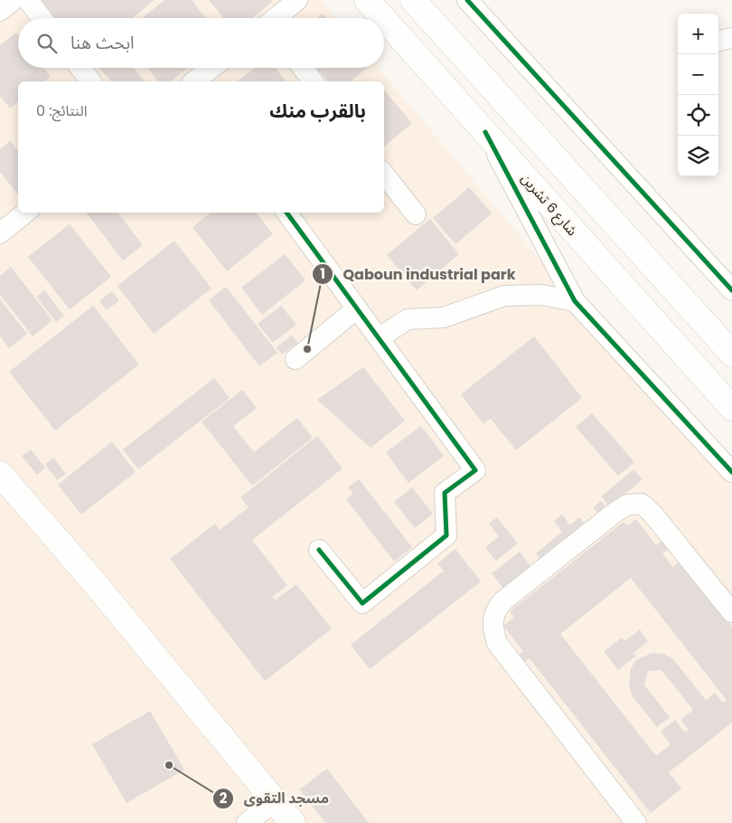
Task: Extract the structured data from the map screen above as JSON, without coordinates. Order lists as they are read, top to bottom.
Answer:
{
  "streets": {
    "main road": ["شارع 6 تشرين"]
  },
  "places": ["Qaboun industrial park", "مسجد التقوى"],
  "page": {
    "map_buttons": ["+", "−"],
    "search": "ابحث هنا",
    "heading": ["بالقرب منك", "النتائج: 0"]
  }
}
